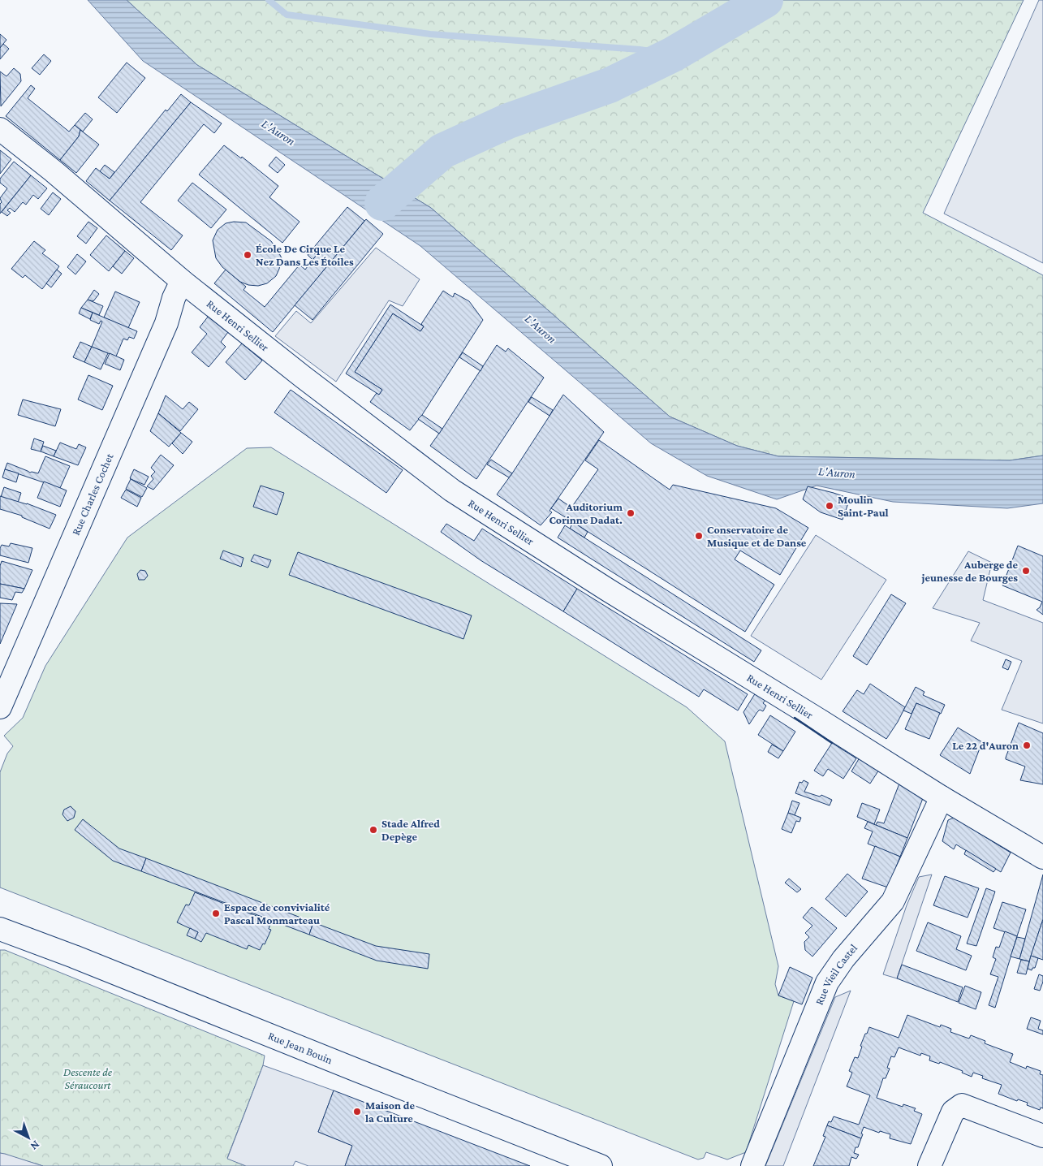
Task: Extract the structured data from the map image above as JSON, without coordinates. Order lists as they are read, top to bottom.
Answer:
{
  "streets": {
    "street": [
      "Rue Henri Sellier",
      "Rue Charles Cochet",
      "Rue Vieil Castel",
      "Rue Jean Bouin"
    ]
  },
  "crossings": [
    ["Rue Henri Sellier", "Rue Charles Cochet"],
    ["Rue Henri Sellier", "Rue Vieil Castel"]
  ],
  "water": ["L'Auron"],
  "parks": ["Descente de Séraucourt"],
  "places": [
    "École De Cirque Le Nez Dans Les Étoiles",
    "Moulin Saint-Paul",
    "Auditorium Corinne Dadat.",
    "Conservatoire de Musique et de Danse",
    "Auberge de jeunesse de Bourges",
    "Le 22 d'Auron",
    "Stade Alfred Depège",
    "Espace de convivialité Pascal Monmarteau",
    "Maison de la Culture"
  ],
  "north": "bottom right"
}
